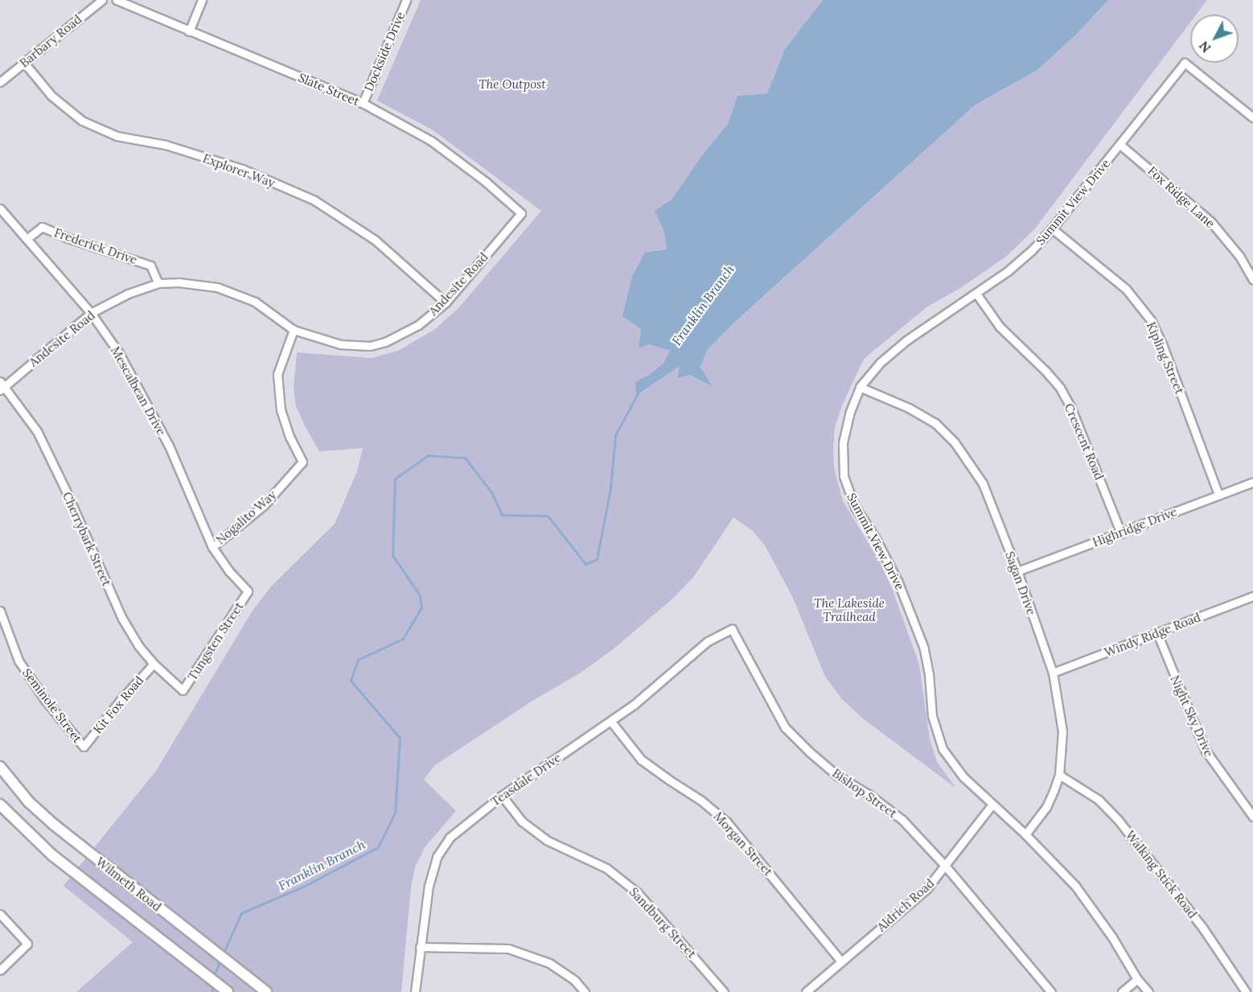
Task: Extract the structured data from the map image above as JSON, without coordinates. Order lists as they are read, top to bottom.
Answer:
{
  "streets": {
    "street": [
      "Barbary Road",
      "Dockside Drive",
      "Slate Street",
      "Explorer Way",
      "Fox Ridge Lane",
      "Summit View Drive",
      "Frederick Drive",
      "Andesite Road",
      "Kipling Street",
      "Mescalbean Drive",
      "Crescent Road",
      "Nogalito Way",
      "Highridge Drive",
      "Cherrybark Street",
      "Sagan Drive",
      "Windy Ridge Road",
      "Tungsten Street",
      "Kit Fox Road",
      "Seminole Street",
      "Night Sky Drive",
      "Teasdale Drive",
      "Bishop Street",
      "Morgan Street",
      "Walking Stick Road",
      "Wilmeth Road",
      "Aldrich Road",
      "Sandburg Street"
    ]
  },
  "crossings": [
    ["Barbary Road", "Explorer Way"],
    ["Dockside Drive", "Slate Street"],
    ["Slate Street", "Andesite Road"],
    ["Explorer Way", "Andesite Road"],
    ["Fox Ridge Lane", "Summit View Drive"],
    ["Summit View Drive", "Kipling Street"],
    ["Summit View Drive", "Crescent Road"],
    ["Summit View Drive", "Sagan Drive"],
    ["Summit View Drive", "Aldrich Road"],
    ["Frederick Drive", "Andesite Road"],
    ["Frederick Drive", "Mescalbean Drive"],
    ["Andesite Road", "Mescalbean Drive"],
    ["Andesite Road", "Nogalito Way"],
    ["Andesite Road", "Cherrybark Street"],
    ["Kipling Street", "Highridge Drive"],
    ["Mescalbean Drive", "Nogalito Way"],
    ["Mescalbean Drive", "Tungsten Street"],
    ["Crescent Road", "Highridge Drive"],
    ["Highridge Drive", "Sagan Drive"],
    ["Cherrybark Street", "Tungsten Street"],
    ["Cherrybark Street", "Kit Fox Road"],
    ["Sagan Drive", "Windy Ridge Road"],
    ["Sagan Drive", "Walking Stick Road"],
    ["Windy Ridge Road", "Night Sky Drive"],
    ["Kit Fox Road", "Seminole Street"],
    ["Teasdale Drive", "Bishop Street"],
    ["Teasdale Drive", "Morgan Street"],
    ["Teasdale Drive", "Sandburg Street"],
    ["Bishop Street", "Aldrich Road"],
    ["Morgan Street", "Aldrich Road"]
  ],
  "water": ["Franklin Branch"],
  "parks": ["The Outpost", "The Lakeside Trailhead"],
  "north": "bottom left"
}
